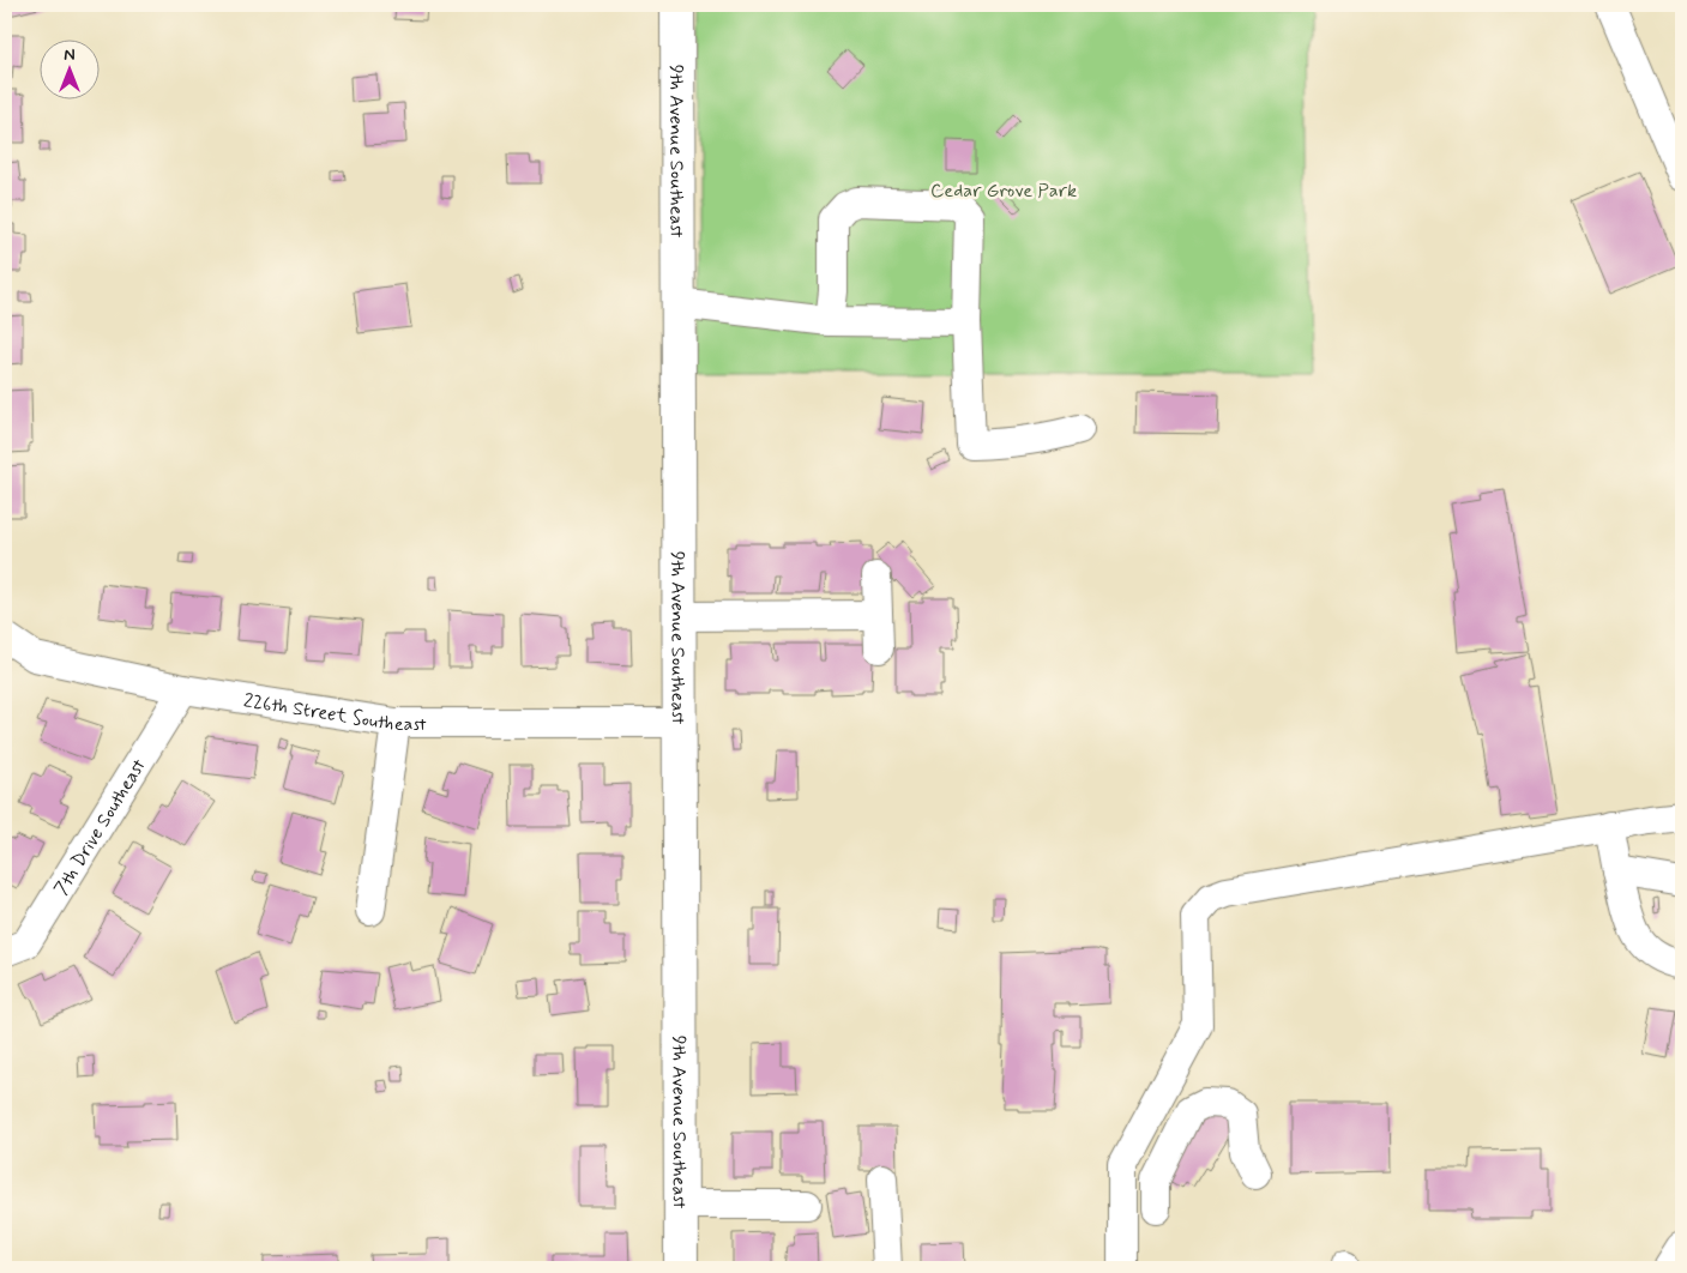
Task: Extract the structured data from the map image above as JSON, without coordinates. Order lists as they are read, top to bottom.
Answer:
{
  "streets": {
    "main road": ["9th Avenue Southeast"],
    "street": ["226th Street Southeast", "7th Drive Southeast"]
  },
  "crossings": [
    ["9th Avenue Southeast", "226th Street Southeast"],
    ["226th Street Southeast", "7th Drive Southeast"]
  ],
  "parks": ["Cedar Grove Park"],
  "north": "top"
}
